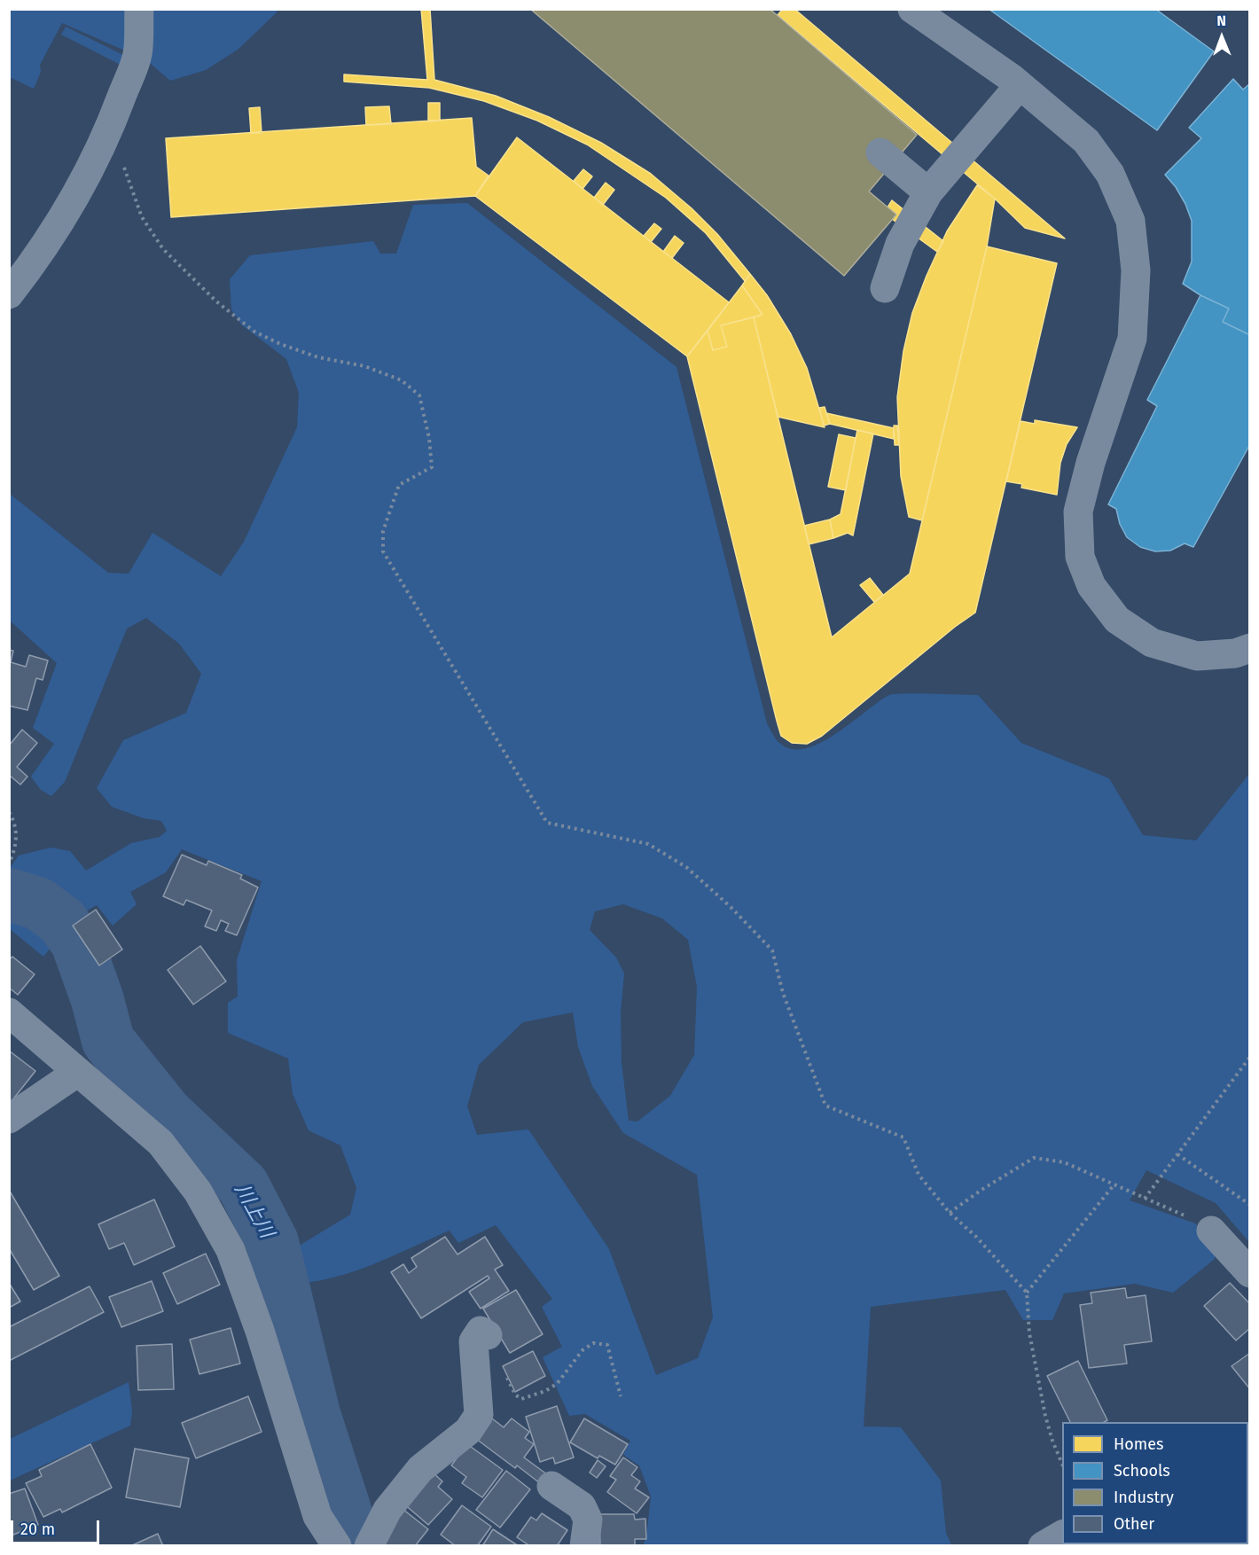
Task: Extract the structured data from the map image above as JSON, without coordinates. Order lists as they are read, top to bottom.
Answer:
{
  "water": ["川上川"],
  "legend": [
    "Homes",
    "Schools",
    "Industry",
    "Other"
  ],
  "scale_bar": "20 m",
  "north": "top"
}
